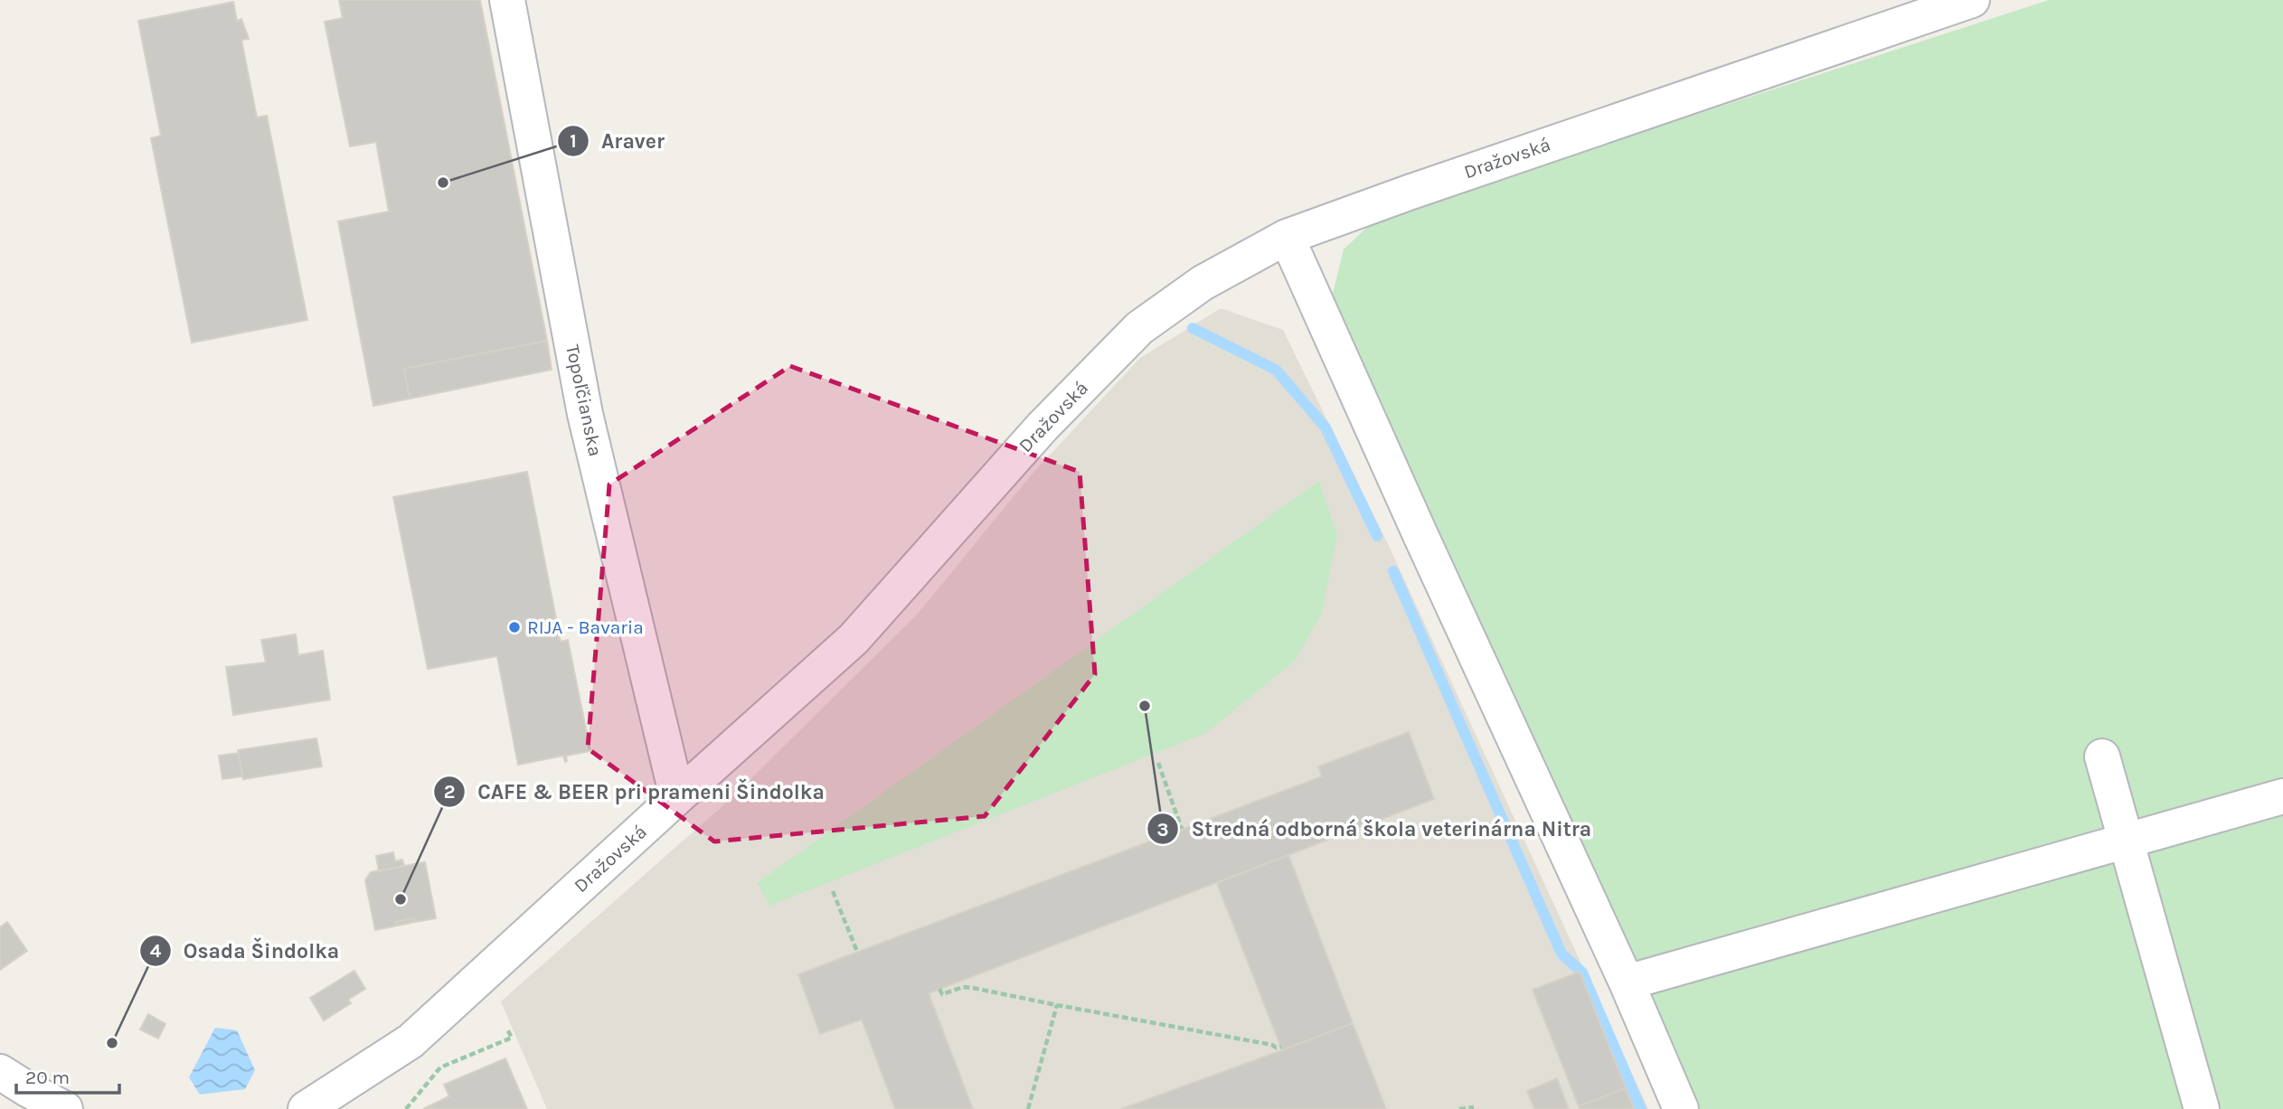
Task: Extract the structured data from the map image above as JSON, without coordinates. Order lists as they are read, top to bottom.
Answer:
{
  "streets": {
    "street": ["Dražovská", "Topoľčianska"]
  },
  "crossings": [
    ["Dražovská", "Topoľčianska"]
  ],
  "places": [
    "Araver",
    "RIJA - Bavaria",
    "Stredná odborná škola veterinárna Nitra",
    "CAFE & BEER pri prameni Šindolka",
    "Osada Šindolka"
  ],
  "scale_bar": "20 m"
}
